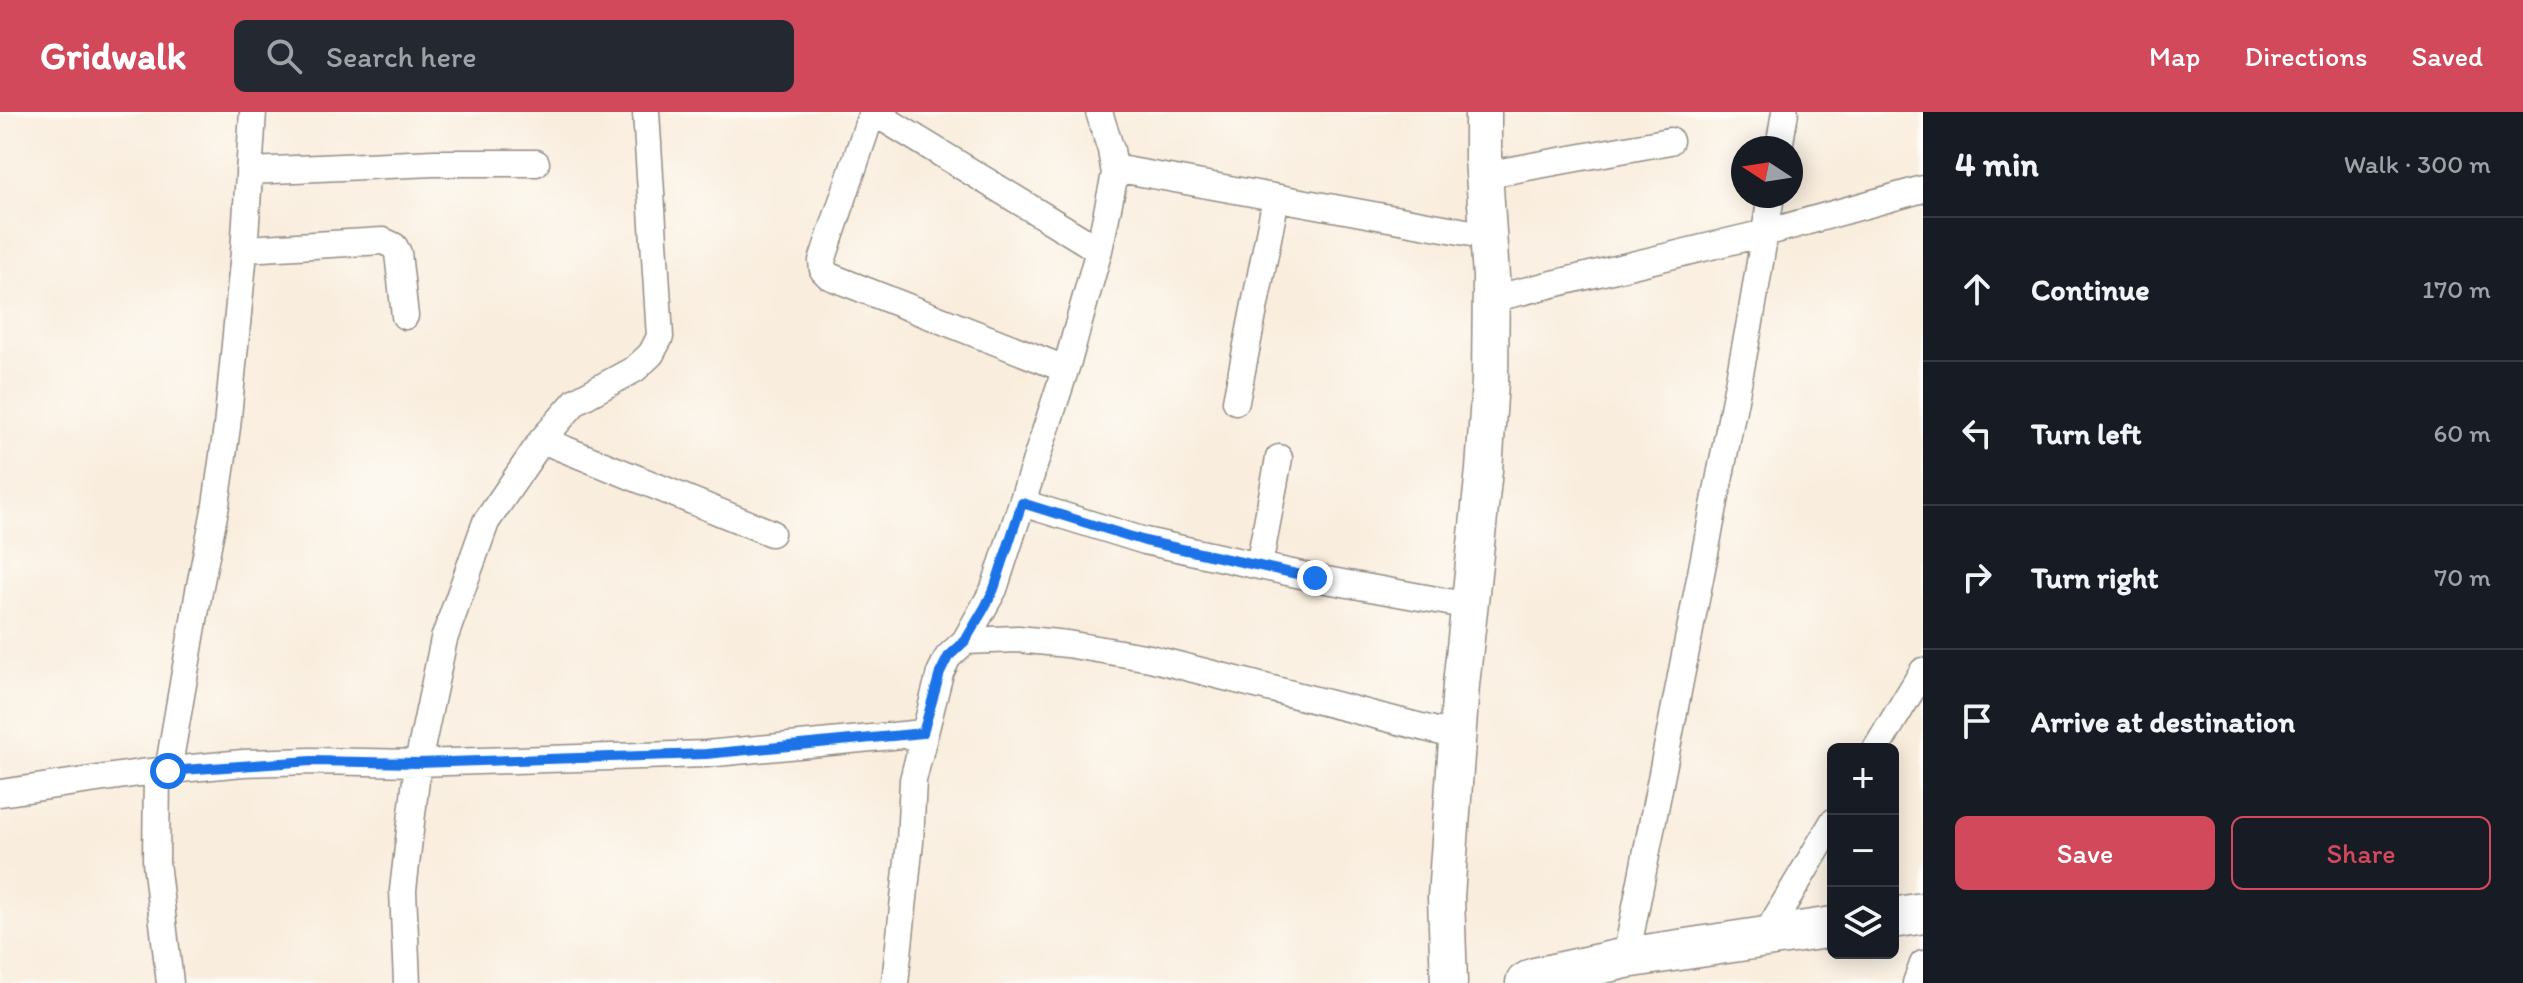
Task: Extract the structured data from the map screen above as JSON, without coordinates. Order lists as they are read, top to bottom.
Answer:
{
  "north": "left",
  "page": {
    "header": "Gridwalk",
    "search": "Search here",
    "nav": ["Map", "Directions", "Saved"],
    "heading": ["4 min", "Walk · 300 m"],
    "list": [
      ["Continue", "170 m"],
      ["Turn left", "60 m"],
      ["Turn right", "70 m"],
      "Arrive at destination"
    ],
    "map_buttons": ["+", "−"],
    "buttons": ["Save", "Share"]
  }
}
